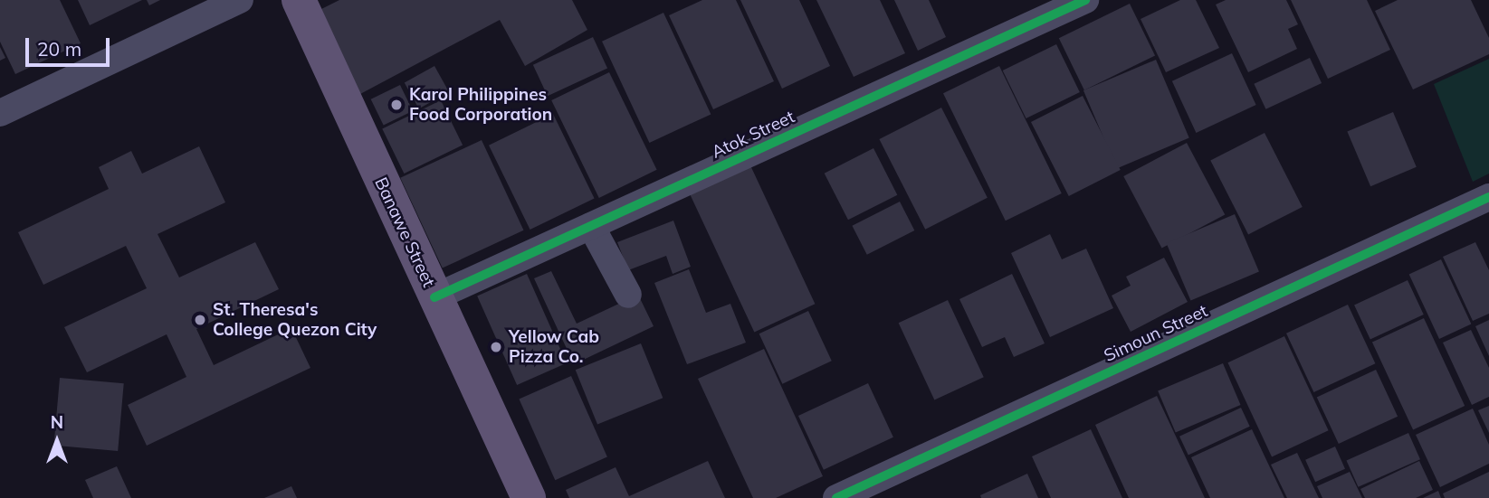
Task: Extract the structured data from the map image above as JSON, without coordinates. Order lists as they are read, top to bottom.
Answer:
{
  "streets": {
    "main road": ["Banawe Street"],
    "street": ["Atok Street", "Simoun Street"]
  },
  "crossings": [
    ["Atok Street", "Banawe Street"]
  ],
  "places": ["Karol Philippines Food Corporation", "St. Theresa's College Quezon City", "Yellow Cab Pizza Co."],
  "scale_bar": "20 m",
  "north": "top"
}
